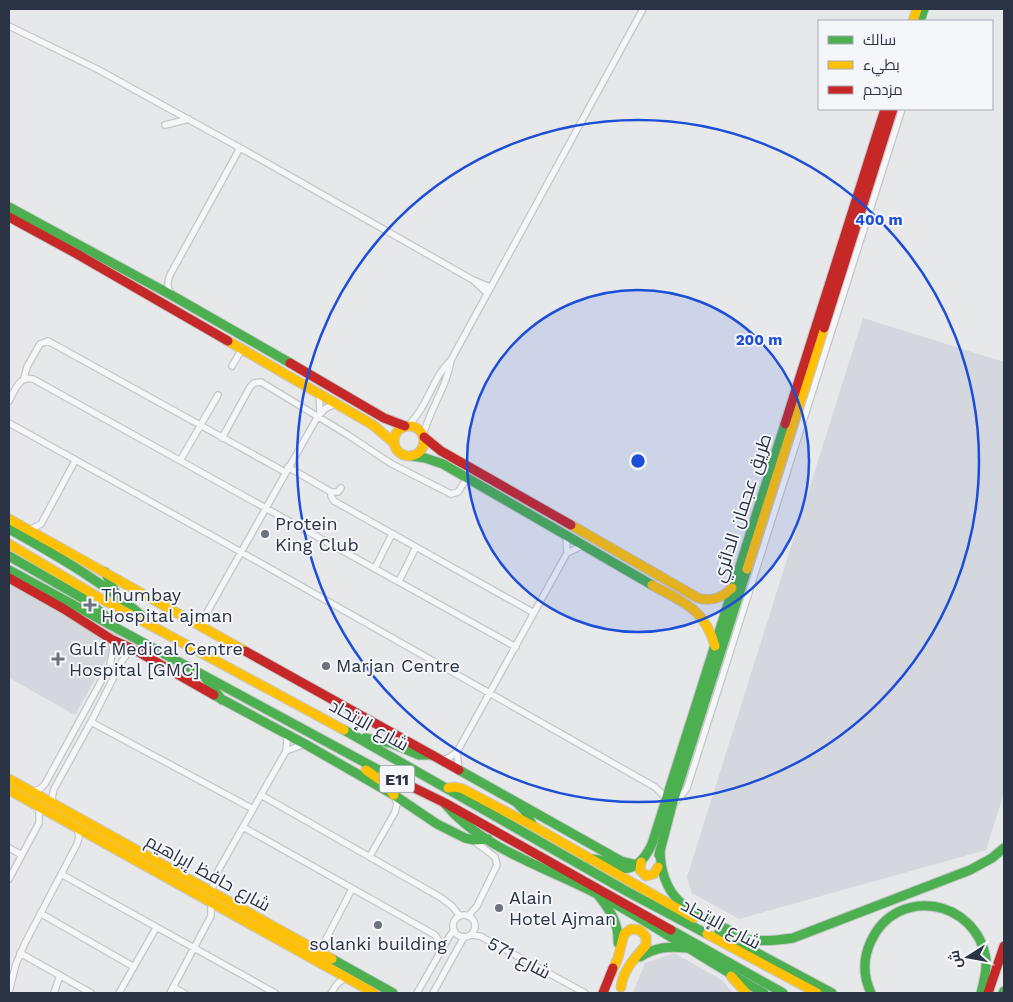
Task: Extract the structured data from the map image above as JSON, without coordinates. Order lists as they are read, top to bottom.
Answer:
{
  "streets": {
    "main road": [
      "طريق عجمان الدائري",
      "شارع الإتحاد",
      "E11",
      "شارع حافظ إبراهيم"
    ],
    "street": ["شارع 571"]
  },
  "places": {
    "other": [
      "Protein King Club",
      "Marjan Centre",
      "Alain Hotel Ajman",
      "solanki building"
    ],
    "health": ["Thumbay Hospital ajman", "Gulf Medical Centre Hospital [GMC]"]
  },
  "legend": ["سالك", "بطيء", "مزدحم"],
  "north": "left",
  "rings": ["400 m", "200 m"]
}
